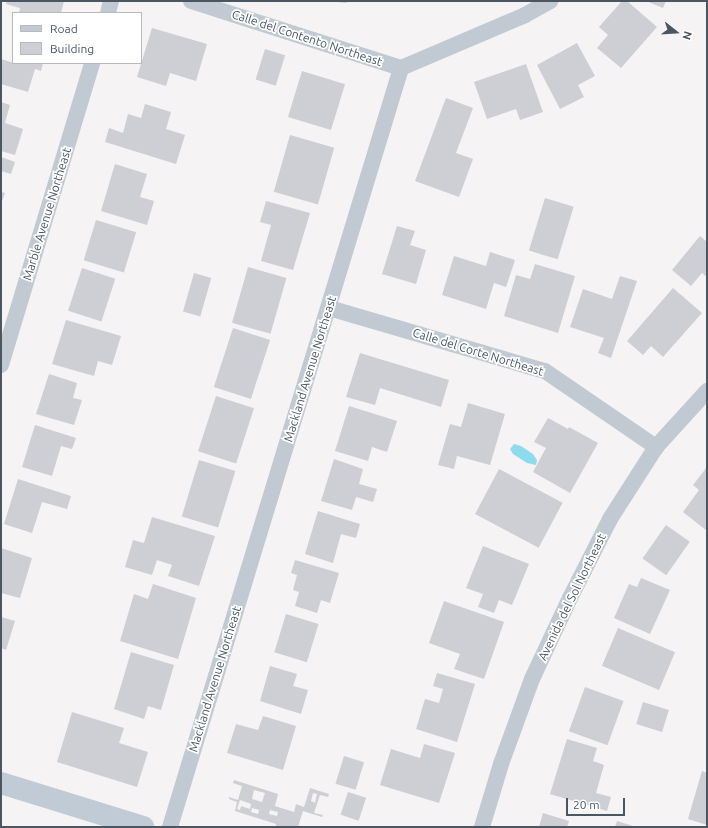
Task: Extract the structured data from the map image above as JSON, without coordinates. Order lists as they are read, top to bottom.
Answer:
{
  "streets": {
    "street": [
      "Calle del Contento Northeast",
      "Marble Avenue Northeast",
      "Calle del Corte Northeast",
      "Mackland Avenue Northeast",
      "Avenida del Sol Northeast"
    ]
  },
  "crossings": [
    ["Calle del Contento Northeast", "Mackland Avenue Northeast"],
    ["Calle del Corte Northeast", "Mackland Avenue Northeast"],
    ["Calle del Corte Northeast", "Avenida del Sol Northeast"]
  ],
  "legend": ["Road", "Building"],
  "scale_bar": "20 m",
  "north": "right"
}
